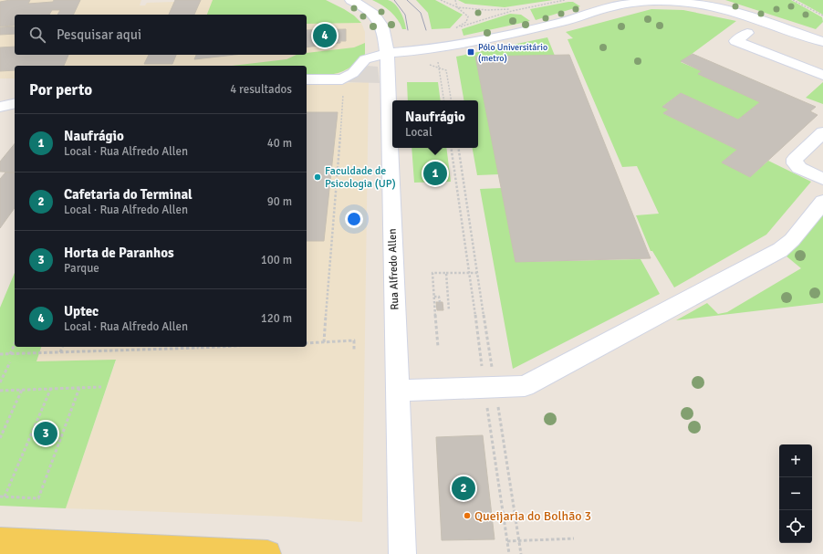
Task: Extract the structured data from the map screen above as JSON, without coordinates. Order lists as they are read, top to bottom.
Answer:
{
  "streets": {
    "street": ["Rua Alfredo Allen"]
  },
  "places": {
    "transit": ["Pólo Universitário (metro)"],
    "other": ["Faculdade de Psicologia (UP)", "Queijaria do Bolhão 3"]
  },
  "page": {
    "search": "Pesquisar aqui",
    "pins": [
      "4",
      "1",
      "3",
      "2"
    ],
    "heading": ["Por perto", "4 resultados"],
    "popup": ["Naufrágio", "Local"],
    "list": [
      {
        "mark": "1",
        "name": "Naufrágio",
        "note": "Local · Rua Alfredo Allen",
        "value": "40 m"
      },
      {
        "mark": "2",
        "name": "Cafetaria do Terminal",
        "note": "Local · Rua Alfredo Allen",
        "value": "90 m"
      },
      {
        "mark": "3",
        "name": "Horta de Paranhos",
        "note": "Parque",
        "value": "100 m"
      },
      {
        "mark": "4",
        "name": "Uptec",
        "note": "Local · Rua Alfredo Allen",
        "value": "120 m"
      }
    ],
    "map_buttons": ["+", "−"]
  }
}
